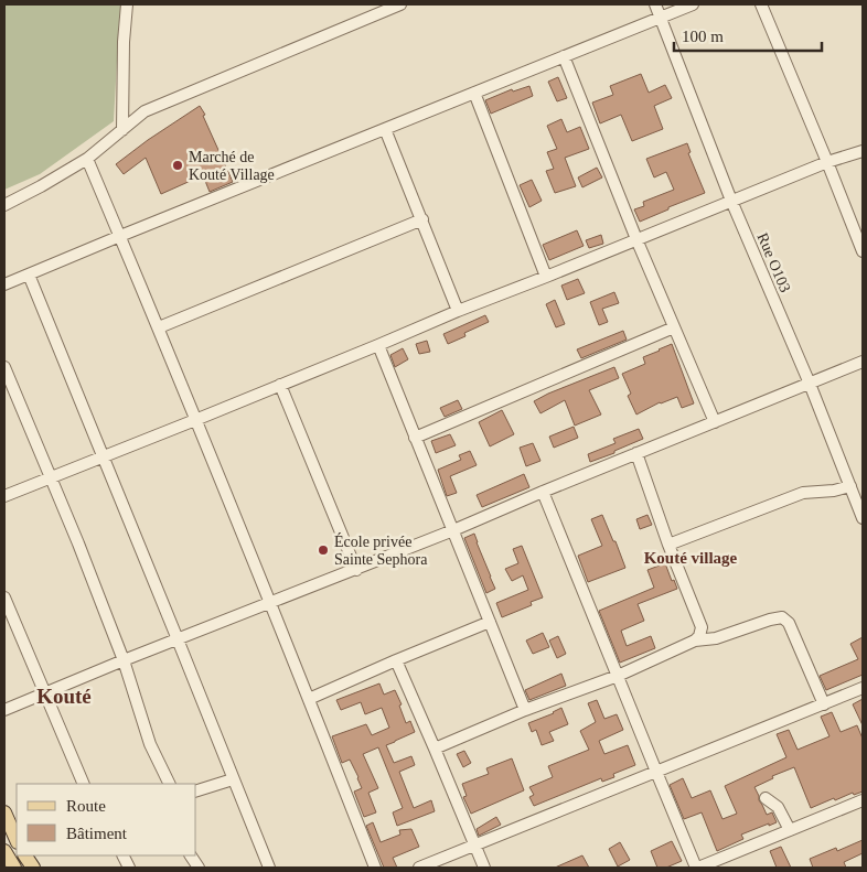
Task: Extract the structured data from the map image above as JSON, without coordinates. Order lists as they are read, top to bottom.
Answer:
{
  "streets": {
    "street": ["Rue O103"]
  },
  "districts": ["Kouté village", "Kouté"],
  "places": ["Marché de Kouté Village", "École privée Sainte Sephora"],
  "legend": ["Route", "Bâtiment"],
  "scale_bar": "100 m"
}
